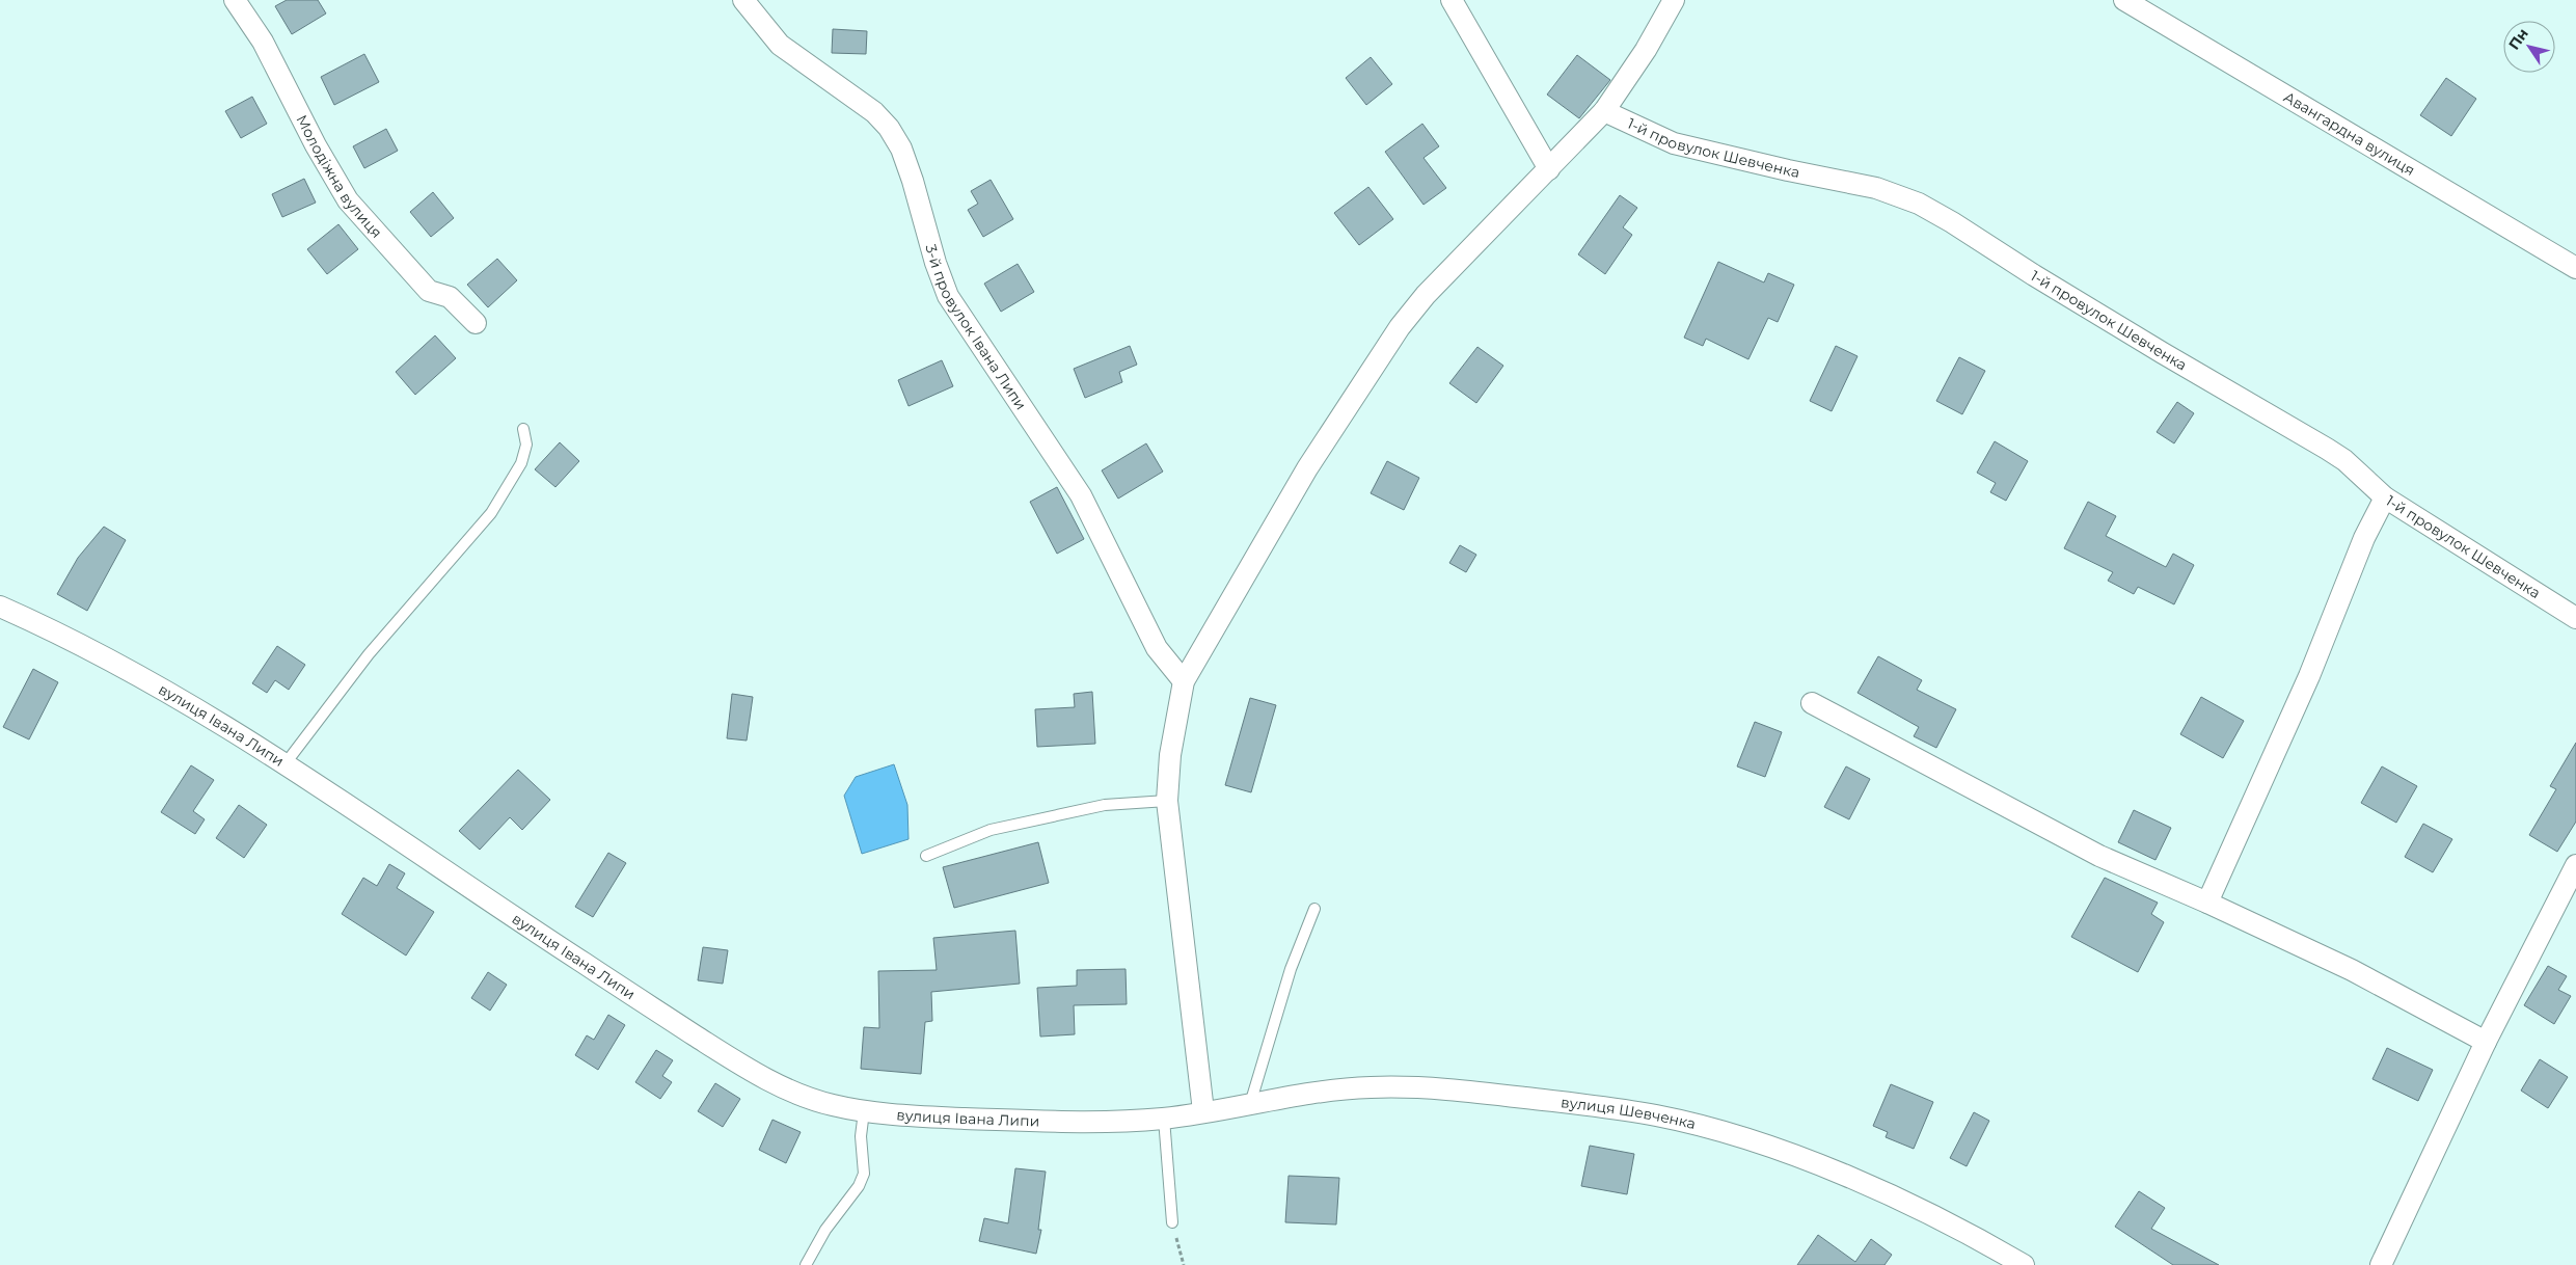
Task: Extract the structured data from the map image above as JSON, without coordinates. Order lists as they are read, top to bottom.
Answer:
{
  "streets": {
    "street": [
      "Авангардна вулиця",
      "1-й провулок Шевченка",
      "Молодіжна вулиця",
      "3-й провулок Івана Липи",
      "вулиця Івана Липи",
      "вулиця Шевченка"
    ]
  },
  "crossings": [
    ["вулиця Івана Липи", "вулиця Шевченка"]
  ],
  "north": "top left"
}
